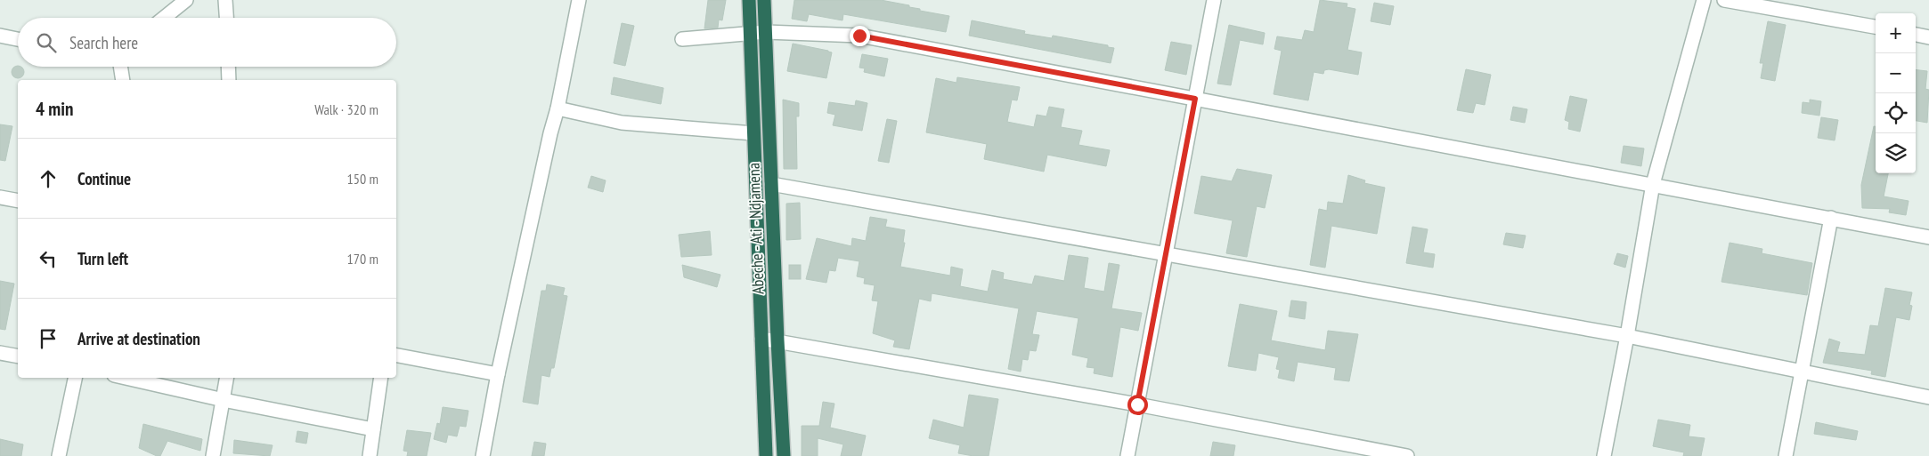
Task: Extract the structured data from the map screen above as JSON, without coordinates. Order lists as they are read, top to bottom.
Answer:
{
  "streets": {
    "highway": ["Abeche - Ati - Ndjamena"]
  },
  "page": {
    "map_buttons": ["+", "−"],
    "search": "Search here",
    "heading": ["4 min", "Walk · 320 m"],
    "list": [
      ["Continue", "150 m"],
      ["Turn left", "170 m"],
      "Arrive at destination"
    ]
  }
}
